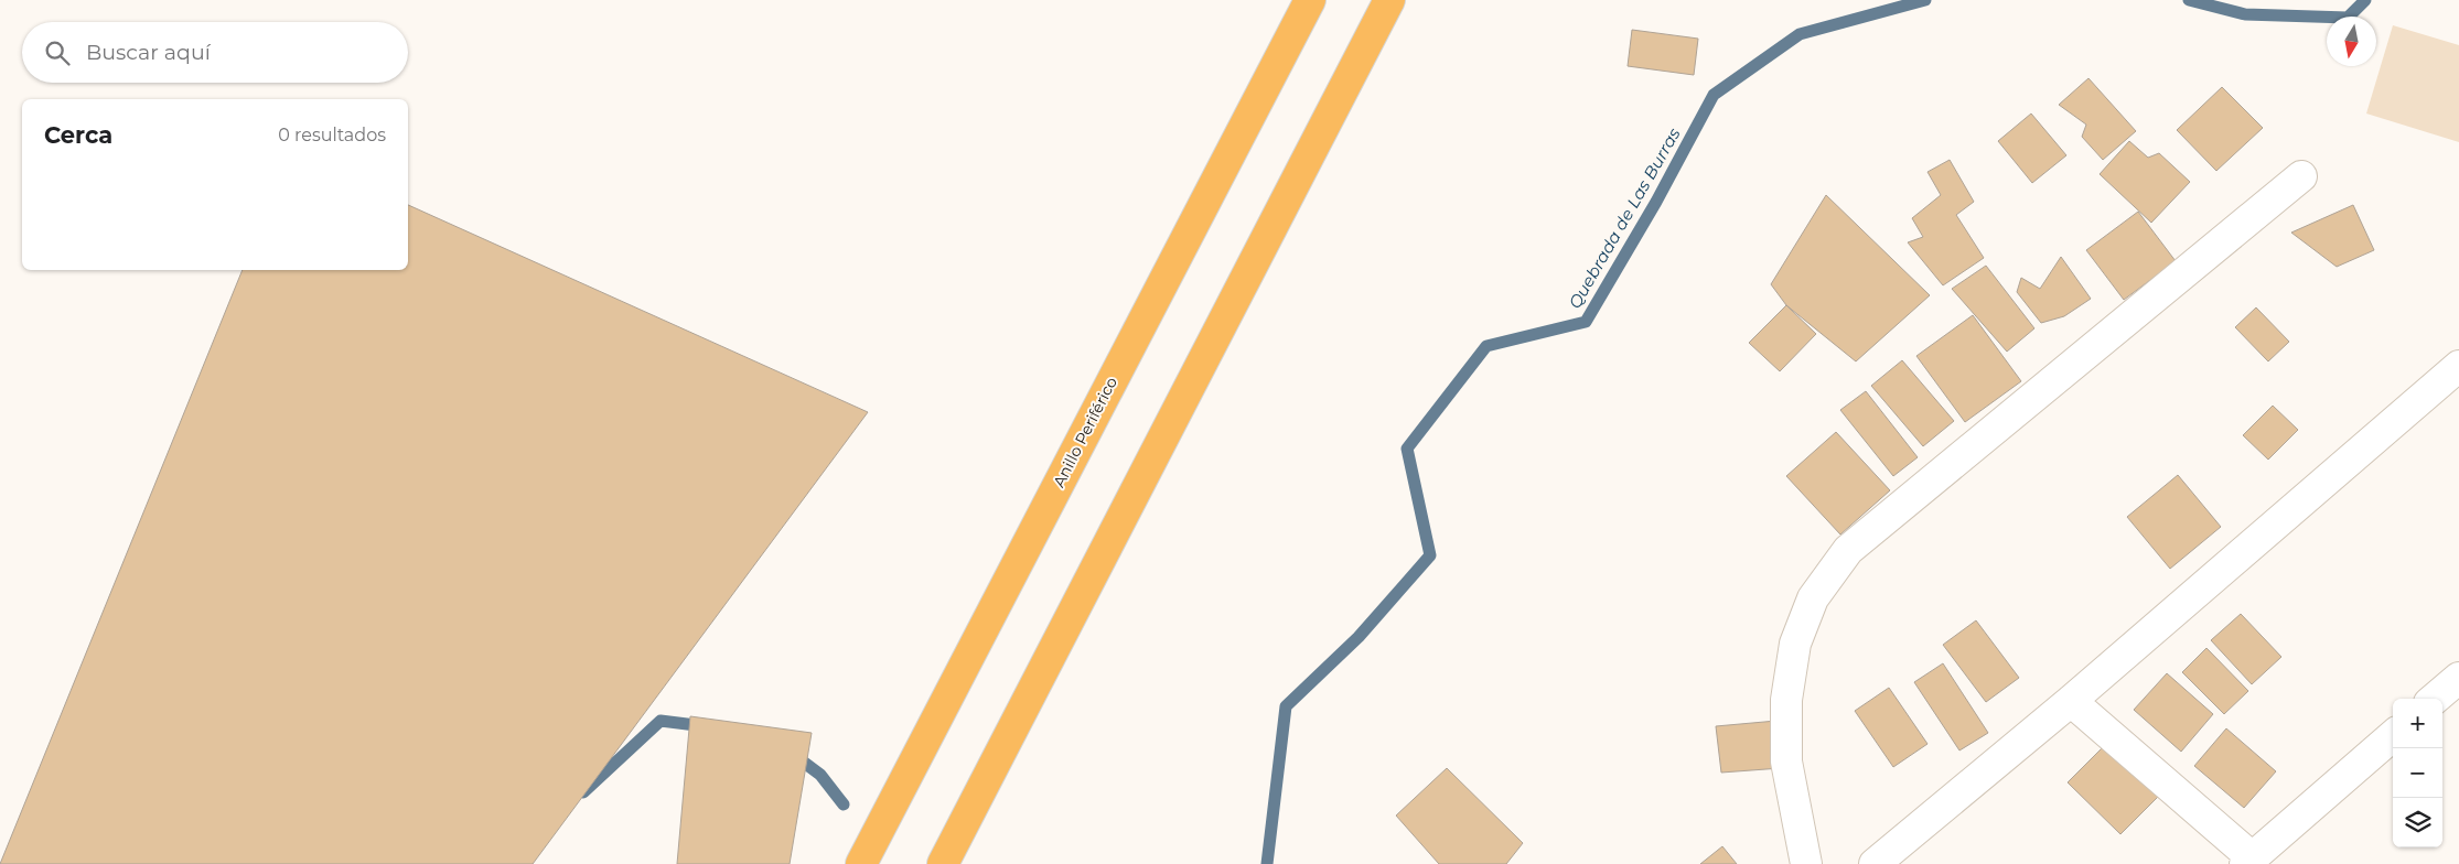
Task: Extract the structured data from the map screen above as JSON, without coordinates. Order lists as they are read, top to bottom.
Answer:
{
  "streets": {
    "highway": ["Anillo Periférico"]
  },
  "water": ["Quebrada de Las Burras"],
  "north": "bottom",
  "page": {
    "search": "Buscar aquí",
    "heading": ["Cerca", "0 resultados"],
    "map_buttons": ["+", "−"]
  }
}
